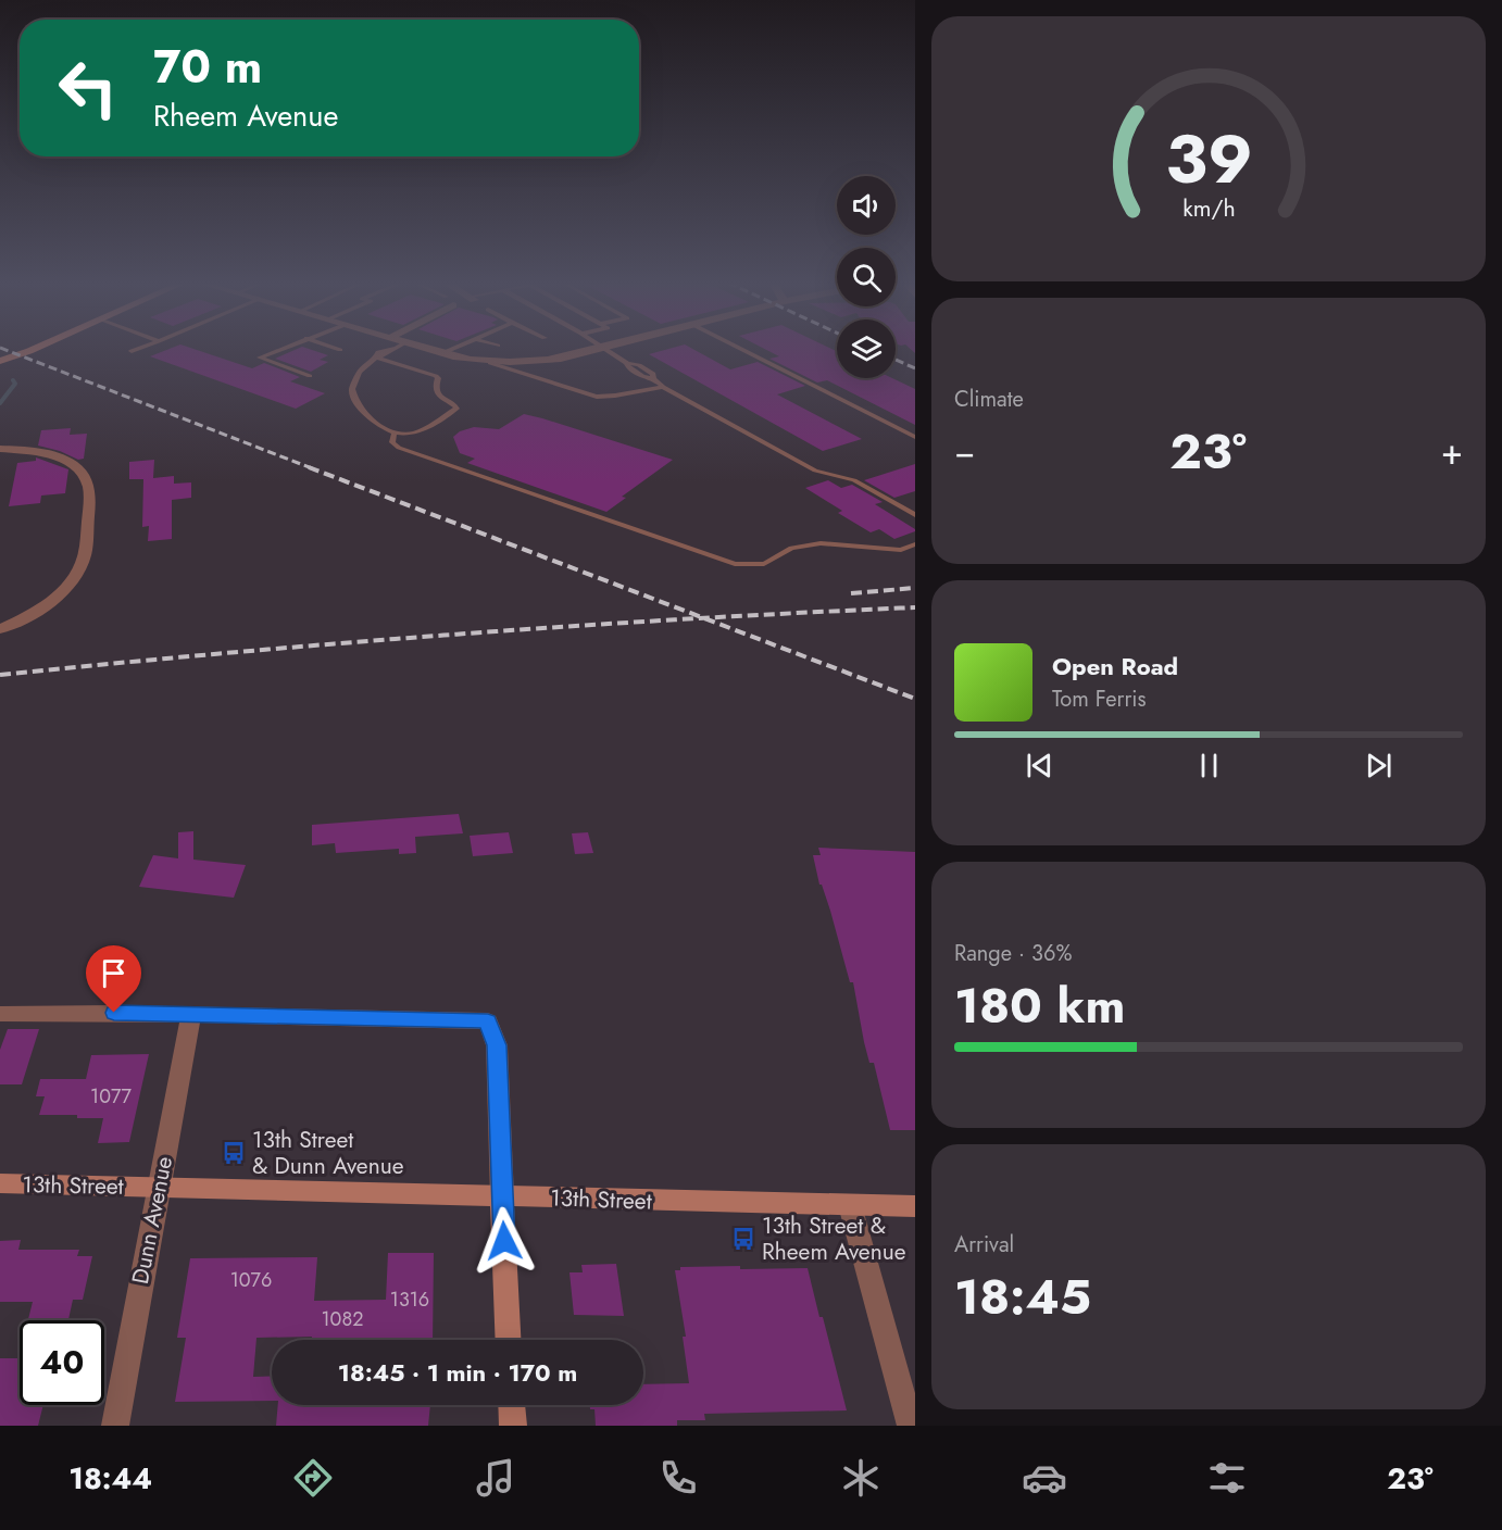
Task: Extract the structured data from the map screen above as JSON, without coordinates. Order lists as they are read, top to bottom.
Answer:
{
  "streets": {
    "main road": ["13th Street"],
    "street": ["Dunn Avenue"]
  },
  "crossings": [
    ["13th Street", "Dunn Avenue"]
  ],
  "places": {
    "bus stop": ["13th Street & Dunn Avenue", "13th Street & Rheem Avenue"]
  },
  "house_numbers": [
    "1077",
    "1076",
    "1316",
    "1082"
  ],
  "page": {
    "turn": ["70 m", "Rheem Avenue"],
    "tile": [
      "Climate",
      ["Range · 36%", "180 km"],
      ["Arrival", "18:45"]
    ],
    "heat": ["−", "23°", "+"],
    "song": ["Open Road", "Tom Ferris"],
    "limit": "40",
    "trip": "18:45 · 1 min · 170 m",
    "tabs": ["18:44", "23°"],
    "gauge": ["39", "km/h"]
  }
}
